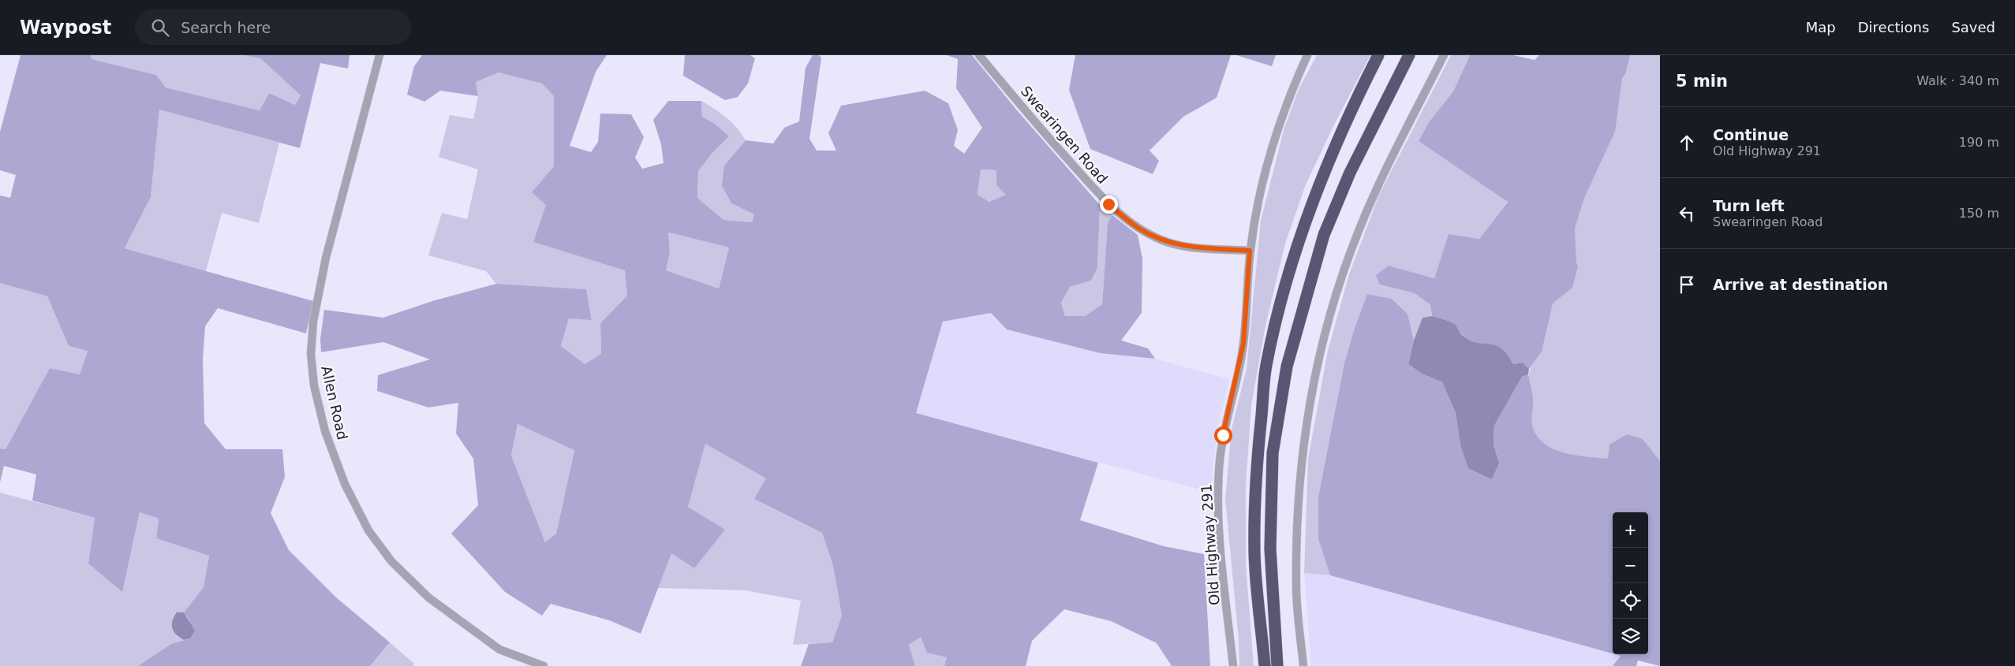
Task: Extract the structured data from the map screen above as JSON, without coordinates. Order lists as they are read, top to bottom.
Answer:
{
  "streets": {
    "street": ["Swearingen Road", "Allen Road", "Old Highway 291"]
  },
  "crossings": [
    ["Swearingen Road", "Old Highway 291"]
  ],
  "page": {
    "header": "Waypost",
    "search": "Search here",
    "nav": ["Map", "Directions", "Saved"],
    "heading": ["5 min", "Walk · 340 m"],
    "list": [
      ["Continue", "Old Highway 291", "190 m"],
      ["Turn left", "Swearingen Road", "150 m"],
      "Arrive at destination"
    ],
    "map_buttons": ["+", "−"]
  }
}
